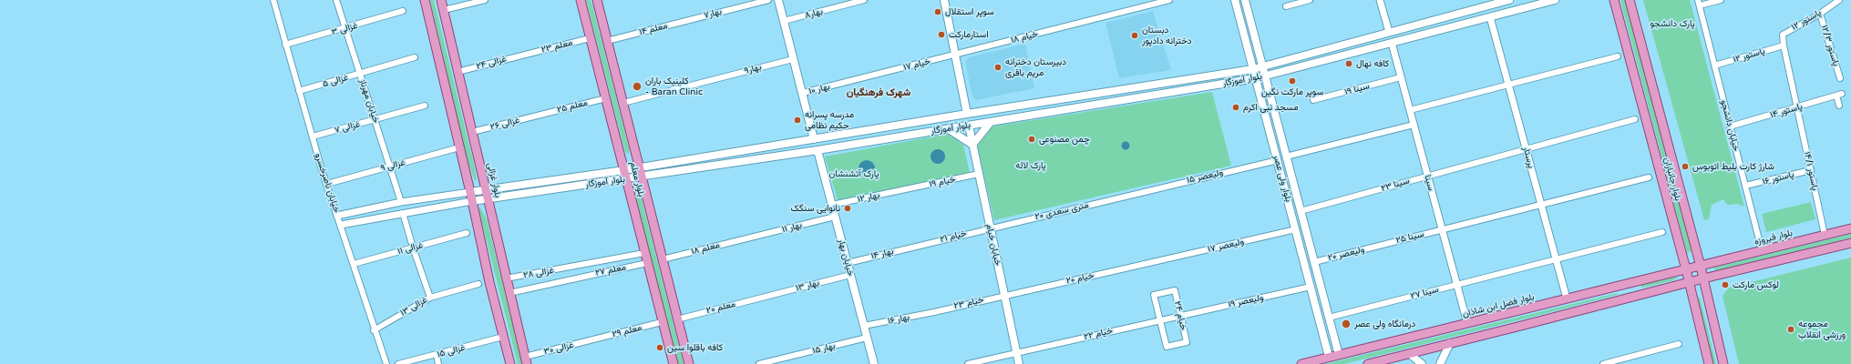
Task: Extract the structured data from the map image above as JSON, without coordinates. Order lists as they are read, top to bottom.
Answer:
{
  "streets": {
    "main road": [
      "بلوار آموزگار",
      "بلوار ولی عصر",
      "بلوار معلم",
      "بلوار جانبازان",
      "بلوار غزالی",
      "بلوار فیروزه",
      "خیابان خیام",
      "خیابان بهار",
      "بلوار فضل ابن شاذان"
    ],
    "street": [
      "بهار۷",
      "بهار۸",
      "۱۲ پاستور",
      "غزالی ۳",
      "معلم ۱۴",
      "خیام ۱۸",
      "پاستور ۱۲/۳",
      "معلم ۲۳",
      "پاستور ۱۲",
      "غزالی ۲۴",
      "خیام ۱۷",
      "بهار۹",
      "غزالی ۵",
      "بهار ۱۰",
      "سینا ۱۹",
      "خیابان مهرناز",
      "معلم ۲۵",
      "پاستور ۱۴",
      "غزالی ۲۶",
      "خیابان دانشجو",
      "غزالی ۷",
      "پرستار",
      "غزالی ۹",
      "پاستور ۱۴/۱",
      "ولیعصر ۱۵",
      "پاستور ۱۶",
      "خیام ۱۹",
      "خیابان ناصرخسرو",
      "سینا",
      "سینا ۲۳",
      "بهار ۱۲",
      "۲۰ متری سعدی",
      "بهار ۱۱",
      "خیام ۲۱",
      "سینا ۲۵",
      "ولیعصر ۱۷",
      "غزالی ۱۱",
      "معلم ۱۸",
      "بهار ۱۴",
      "ولیعصر ۲۰",
      "معلم ۲۷",
      "غزالی ۲۸",
      "خیام ۲۰",
      "بهار ۱۳",
      "سینا ۲۷",
      "ولیعصر ۱۹",
      "خیام ۲۳",
      "غزالی ۱۳",
      "معلم ۲۰",
      "خیام ۲۴",
      "بهار ۱۶",
      "معلم ۲۹",
      "خیام ۲۲",
      "غزالی ۳۰",
      "بهار ۱۵",
      "غزالی ۱۵"
    ]
  },
  "crossings": [
    ["بهار۷", "معلم ۱۴"],
    ["۱۲ پاستور", "پاستور ۱۲/۳"],
    ["۱۲ پاستور", "پاستور ۱۲"],
    ["۱۲ پاستور", "پاستور ۱۴/۱"],
    ["غزالی ۳", "خیابان مهرناز"],
    ["غزالی ۳", "خیابان ناصرخسرو"],
    ["معلم ۱۴", "بلوار معلم"],
    ["خیام ۱۸", "خیام ۱۷"],
    ["معلم ۲۳", "غزالی ۲۴"],
    ["معلم ۲۳", "بلوار معلم"],
    ["پاستور ۱۲", "خیابان دانشجو"],
    ["پاستور ۱۲", "پاستور ۱۴/۱"],
    ["غزالی ۲۴", "بلوار غزالی"],
    ["خیام ۱۷", "بهار ۱۰"],
    ["بهار۹", "بلوار معلم"],
    ["بلوار آموزگار", "خیابان مهرناز"],
    ["بلوار آموزگار", "پرستار"],
    ["بلوار آموزگار", "بلوار ولی عصر"],
    ["بلوار آموزگار", "بلوار معلم"],
    ["بلوار آموزگار", "بلوار غزالی"],
    ["بلوار آموزگار", "خیابان ناصرخسرو"],
    ["بلوار آموزگار", "سینا"],
    ["بلوار آموزگار", "خیابان خیام"],
    ["بلوار آموزگار", "خیابان بهار"],
    ["غزالی ۵", "خیابان مهرناز"],
    ["غزالی ۵", "خیابان ناصرخسرو"],
    ["سینا ۱۹", "سینا"],
    ["خیابان مهرناز", "غزالی ۷"],
    ["خیابان مهرناز", "غزالی ۹"],
    ["معلم ۲۵", "غزالی ۲۶"],
    ["معلم ۲۵", "بلوار معلم"],
    ["پاستور ۱۴", "خیابان دانشجو"],
    ["پاستور ۱۴", "پاستور ۱۴/۱"],
    ["غزالی ۲۶", "بلوار غزالی"],
    ["خیابان دانشجو", "پاستور ۱۶"],
    ["خیابان دانشجو", "بلوار فیروزه"],
    ["غزالی ۷", "خیابان ناصرخسرو"],
    ["پرستار", "سینا ۲۳"],
    ["پرستار", "سینا ۲۵"],
    ["پرستار", "سینا ۲۷"],
    ["پرستار", "بلوار فضل ابن شاذان"],
    ["غزالی ۹", "خیابان ناصرخسرو"],
    ["پاستور ۱۴/۱", "پاستور ۱۶"],
    ["پاستور ۱۴/۱", "بلوار فیروزه"],
    ["ولیعصر ۱۵", "بلوار ولی عصر"],
    ["ولیعصر ۱۵", "۲۰ متری سعدی"],
    ["بلوار ولی عصر", "سینا ۲۳"],
    ["بلوار ولی عصر", "ولیعصر ۱۷"],
    ["بلوار ولی عصر", "ولیعصر ۲۰"],
    ["بلوار ولی عصر", "سینا ۲۷"],
    ["بلوار ولی عصر", "ولیعصر ۱۹"],
    ["بلوار ولی عصر", "بلوار فضل ابن شاذان"],
    ["بلوار معلم", "معلم ۱۸"],
    ["بلوار معلم", "معلم ۲۷"],
    ["بلوار معلم", "معلم ۲۰"],
    ["بلوار معلم", "معلم ۲۹"],
    ["بلوار جانبازان", "بلوار فیروزه"],
    ["بلوار جانبازان", "بلوار فضل ابن شاذان"],
    ["بلوار غزالی", "غزالی ۲۸"],
    ["بلوار غزالی", "غزالی ۳۰"],
    ["خیام ۱۹", "بهار ۱۲"],
    ["خیام ۱۹", "خیابان خیام"],
    ["خیابان ناصرخسرو", "غزالی ۱۱"],
    ["خیابان ناصرخسرو", "غزالی ۱۳"],
    ["سینا", "سینا ۲۳"],
    ["سینا", "سینا ۲۵"],
    ["سینا", "سینا ۲۷"],
    ["سینا", "بلوار فضل ابن شاذان"],
    ["بهار ۱۲", "خیابان بهار"],
    ["۲۰ متری سعدی", "خیام ۲۱"],
    ["۲۰ متری سعدی", "خیابان خیام"],
    ["بهار ۱۱", "معلم ۱۸"],
    ["بهار ۱۱", "خیابان بهار"],
    ["خیام ۲۱", "خیابان خیام"],
    ["خیام ۲۱", "بهار ۱۴"],
    ["سینا ۲۵", "ولیعصر ۲۰"],
    ["بلوار فیروزه", "بلوار فضل ابن شاذان"],
    ["خیابان خیام", "خیام ۲۰"],
    ["خیابان خیام", "خیام ۲۳"],
    ["خیابان خیام", "خیام ۲۲"],
    ["ولیعصر ۱۷", "خیام ۲۰"],
    ["بهار ۱۴", "خیابان بهار"],
    ["خیابان بهار", "بهار ۱۳"],
    ["خیابان بهار", "بهار ۱۶"],
    ["خیابان بهار", "بهار ۱۵"],
    ["معلم ۲۷", "غزالی ۲۸"],
    ["خیام ۲۰", "خیام ۲۳"],
    ["بهار ۱۳", "معلم ۲۰"],
    ["ولیعصر ۱۹", "خیام ۲۴"],
    ["ولیعصر ۱۹", "خیام ۲۲"],
    ["خیام ۲۳", "بهار ۱۶"],
    ["خیام ۲۴", "خیام ۲۲"],
    ["معلم ۲۹", "غزالی ۳۰"]
  ],
  "districts": ["شهرک فرهنگیان"],
  "parks": ["پارک دانشجو", "پارک لاله", "پارک آتشنشان"],
  "places": [
    "سوپر استقلال",
    "استارمارکت",
    "دبستان دخترانه دادپور",
    "کافه نهال",
    "دبیرستان دخترانه مریم باقری",
    "سوپر مارکت نگین",
    "کلینیک باران - Baran Clinic",
    "مسجد نبی اکرم",
    "مدرسه پسرانه حکیم نظامی",
    "چمن مصنوعی",
    "شارژ کارت بلیط اتوبوس",
    "نانوایی سنگک",
    "لوکس مارکت",
    "درمانگاه ولی عصر",
    "مجموعه ورزشی انقلاب",
    "کافه باقلوا سین"
  ]
}
